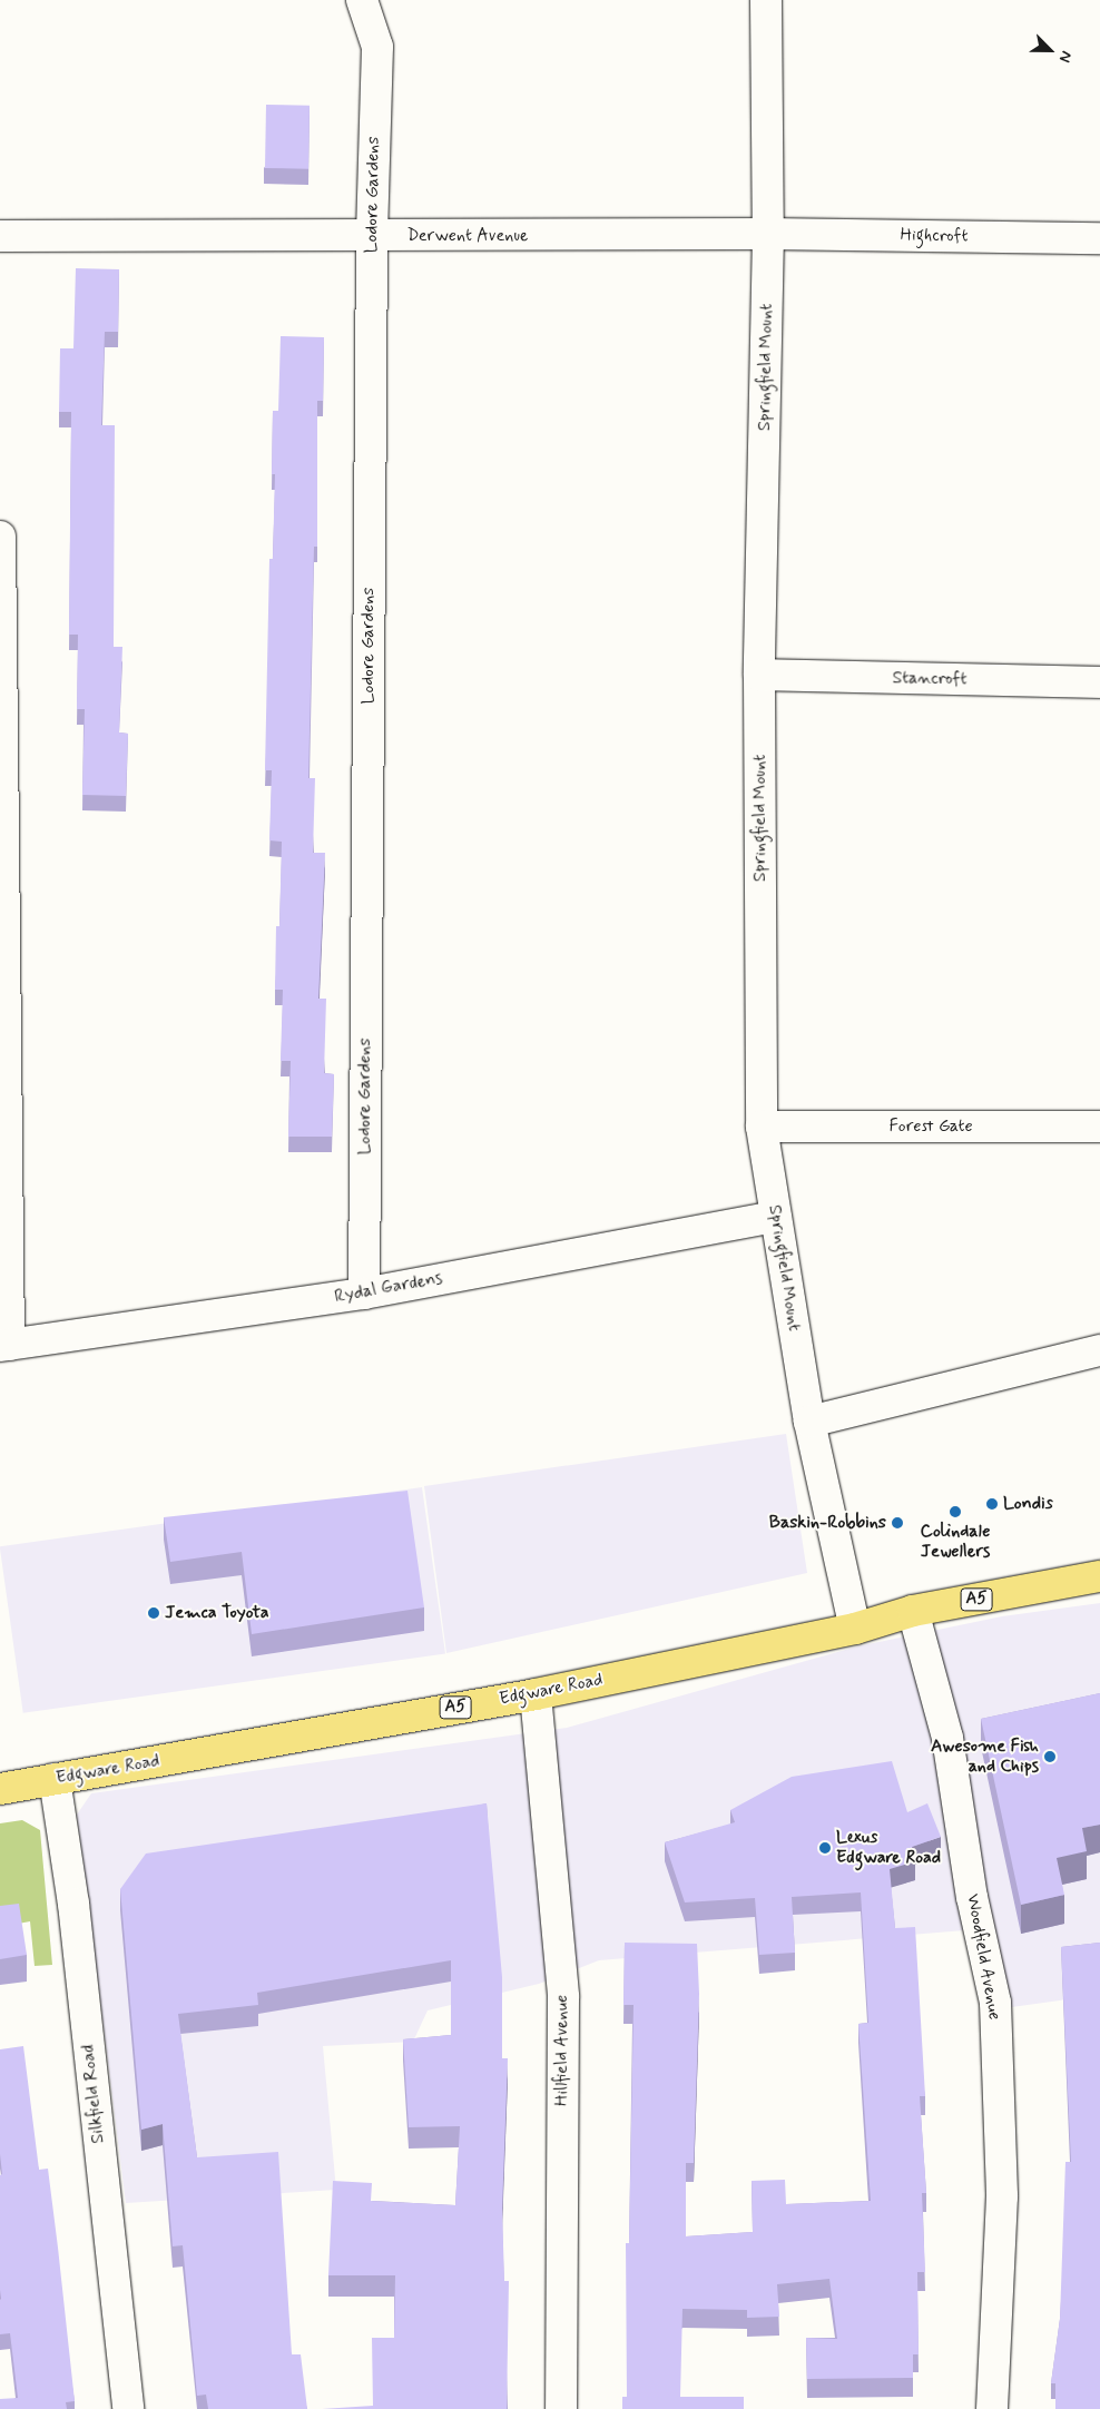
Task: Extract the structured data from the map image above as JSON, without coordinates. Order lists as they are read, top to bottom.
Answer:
{
  "streets": {
    "main road": ["A5", "Edgware Road"],
    "street": [
      "Lodore Gardens",
      "Derwent Avenue",
      "Highcroft",
      "Springfield Mount",
      "Stancroft",
      "Forest Gate",
      "Rydal Gardens",
      "Woodfield Avenue",
      "Hillfield Avenue",
      "Silkfield Road"
    ]
  },
  "crossings": [
    ["Lodore Gardens", "Derwent Avenue"],
    ["Lodore Gardens", "Rydal Gardens"],
    ["Derwent Avenue", "Highcroft"],
    ["Derwent Avenue", "Springfield Mount"],
    ["Highcroft", "Springfield Mount"],
    ["Springfield Mount", "Stancroft"],
    ["Springfield Mount", "Forest Gate"],
    ["Springfield Mount", "Rydal Gardens"],
    ["Springfield Mount", "Edgware Road"],
    ["Edgware Road", "Woodfield Avenue"],
    ["Edgware Road", "Hillfield Avenue"],
    ["Edgware Road", "Silkfield Road"]
  ],
  "places": [
    "Londis",
    "Colindale Jewellers",
    "Baskin-Robbins",
    "Jemca Toyota",
    "Awesome Fish and Chips",
    "Lexus Edgware Road"
  ],
  "north": "bottom right"
}
